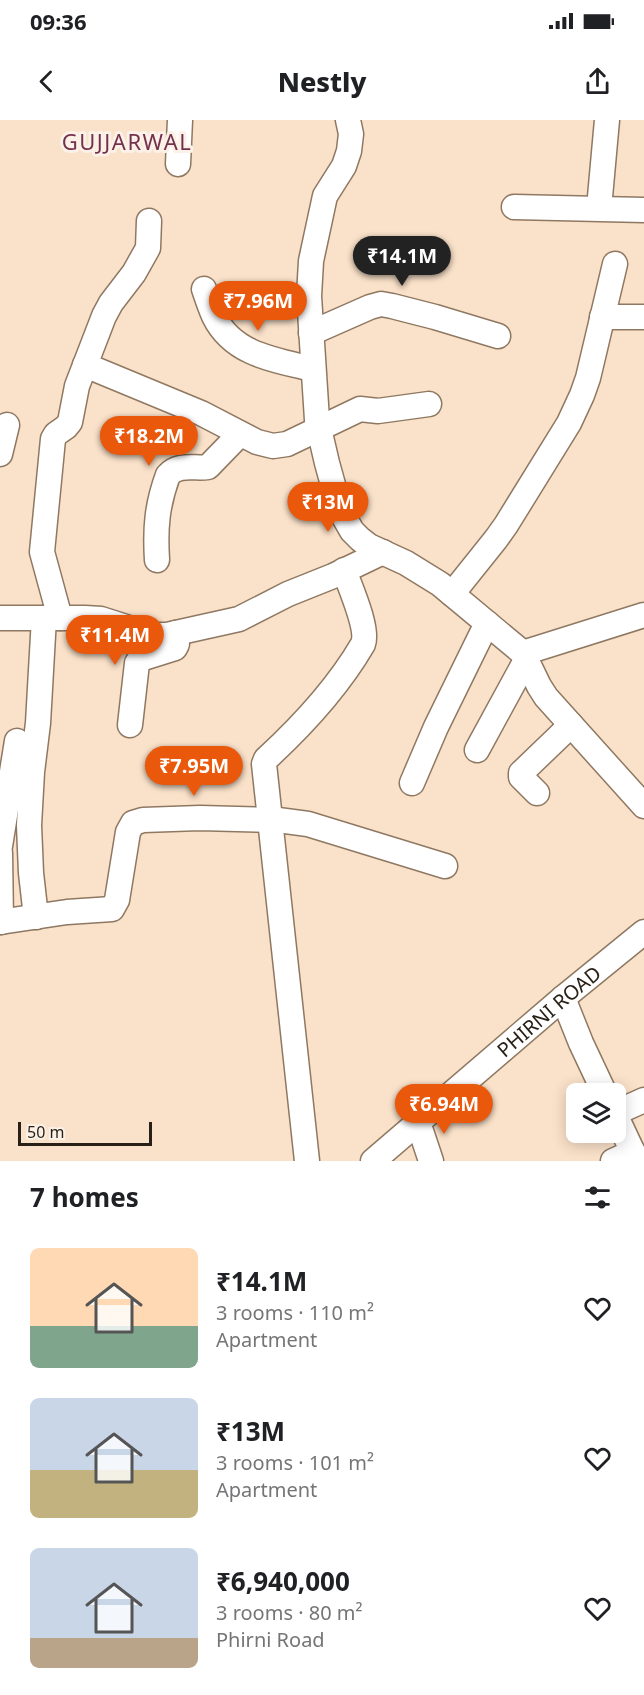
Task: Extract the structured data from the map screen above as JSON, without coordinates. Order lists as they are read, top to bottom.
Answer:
{
  "streets": {
    "street": ["PHIRNI ROAD"]
  },
  "districts": ["GUJJARWAL"],
  "scale_bar": "50 m",
  "page": {
    "status": "09:36",
    "header": "Nestly",
    "price": [
      "₹14.1M",
      "₹7.96M",
      "₹18.2M",
      "₹13M",
      "₹11.4M",
      "₹7.95M",
      "₹6.94M"
    ],
    "scale": "50 m",
    "heading": "7 homes",
    "list": [
      {
        "name": "₹14.1M",
        "note": "3 rooms · 110 m² · Apartment"
      },
      {
        "name": "₹13M",
        "note": "3 rooms · 101 m² · Apartment"
      },
      {
        "name": "₹6,940,000",
        "note": "3 rooms · 80 m² · Phirni Road"
      }
    ]
  }
}
